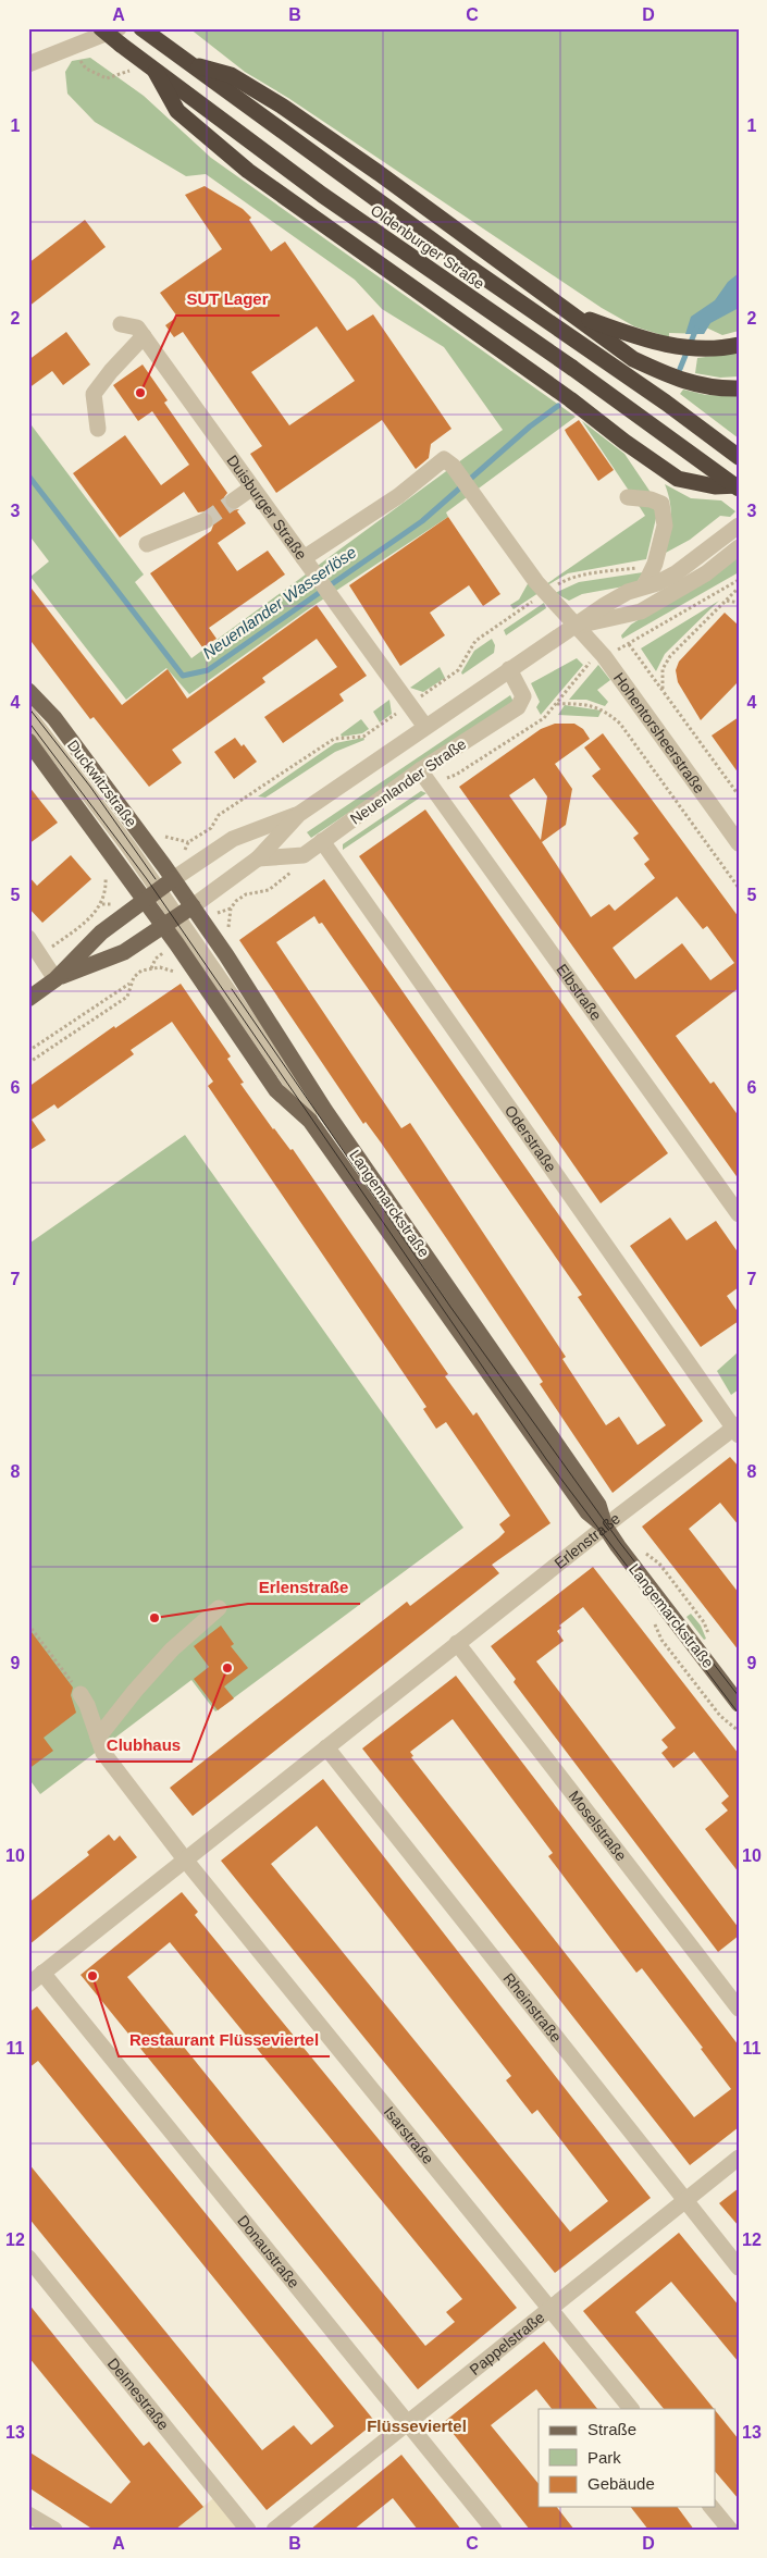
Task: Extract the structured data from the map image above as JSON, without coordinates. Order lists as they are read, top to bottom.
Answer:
{
  "streets": {
    "highway": ["Oldenburger Straße"],
    "main road": ["Duckwitzstraße", "Langemarckstraße"],
    "street": [
      "Duisburger Straße",
      "Hohentorsheerstraße",
      "Neuenlander Straße",
      "Elbstraße",
      "Oderstraße",
      "Erlenstraße",
      "Moselstraße",
      "Rheinstraße",
      "Isarstraße",
      "Donaustraße",
      "Pappelstraße",
      "Delmestraße"
    ]
  },
  "crossings": [
    ["Duisburger Straße", "Hohentorsheerstraße"],
    ["Neuenlander Straße", "Elbstraße"],
    ["Neuenlander Straße", "Oderstraße"],
    ["Duckwitzstraße", "Langemarckstraße"],
    ["Oderstraße", "Erlenstraße"],
    ["Langemarckstraße", "Erlenstraße"],
    ["Erlenstraße", "Moselstraße"],
    ["Erlenstraße", "Rheinstraße"],
    ["Erlenstraße", "Isarstraße"],
    ["Erlenstraße", "Donaustraße"],
    ["Rheinstraße", "Pappelstraße"],
    ["Isarstraße", "Pappelstraße"],
    ["Donaustraße", "Pappelstraße"]
  ],
  "districts": ["Flüsseviertel"],
  "water": ["Neuenlander Wasserlöse"],
  "places": [
    "SUT Lager",
    "Erlenstraße",
    "Clubhaus",
    "Restaurant Flüsseviertel"
  ],
  "legend": ["Straße", "Park", "Gebäude"],
  "grid": {
    "columns": [
      "A",
      "B",
      "C",
      "D"
    ],
    "rows": [
      "1",
      "2",
      "3",
      "4",
      "5",
      "6",
      "7",
      "8",
      "9",
      "10",
      "11",
      "12",
      "13"
    ]
  }
}
